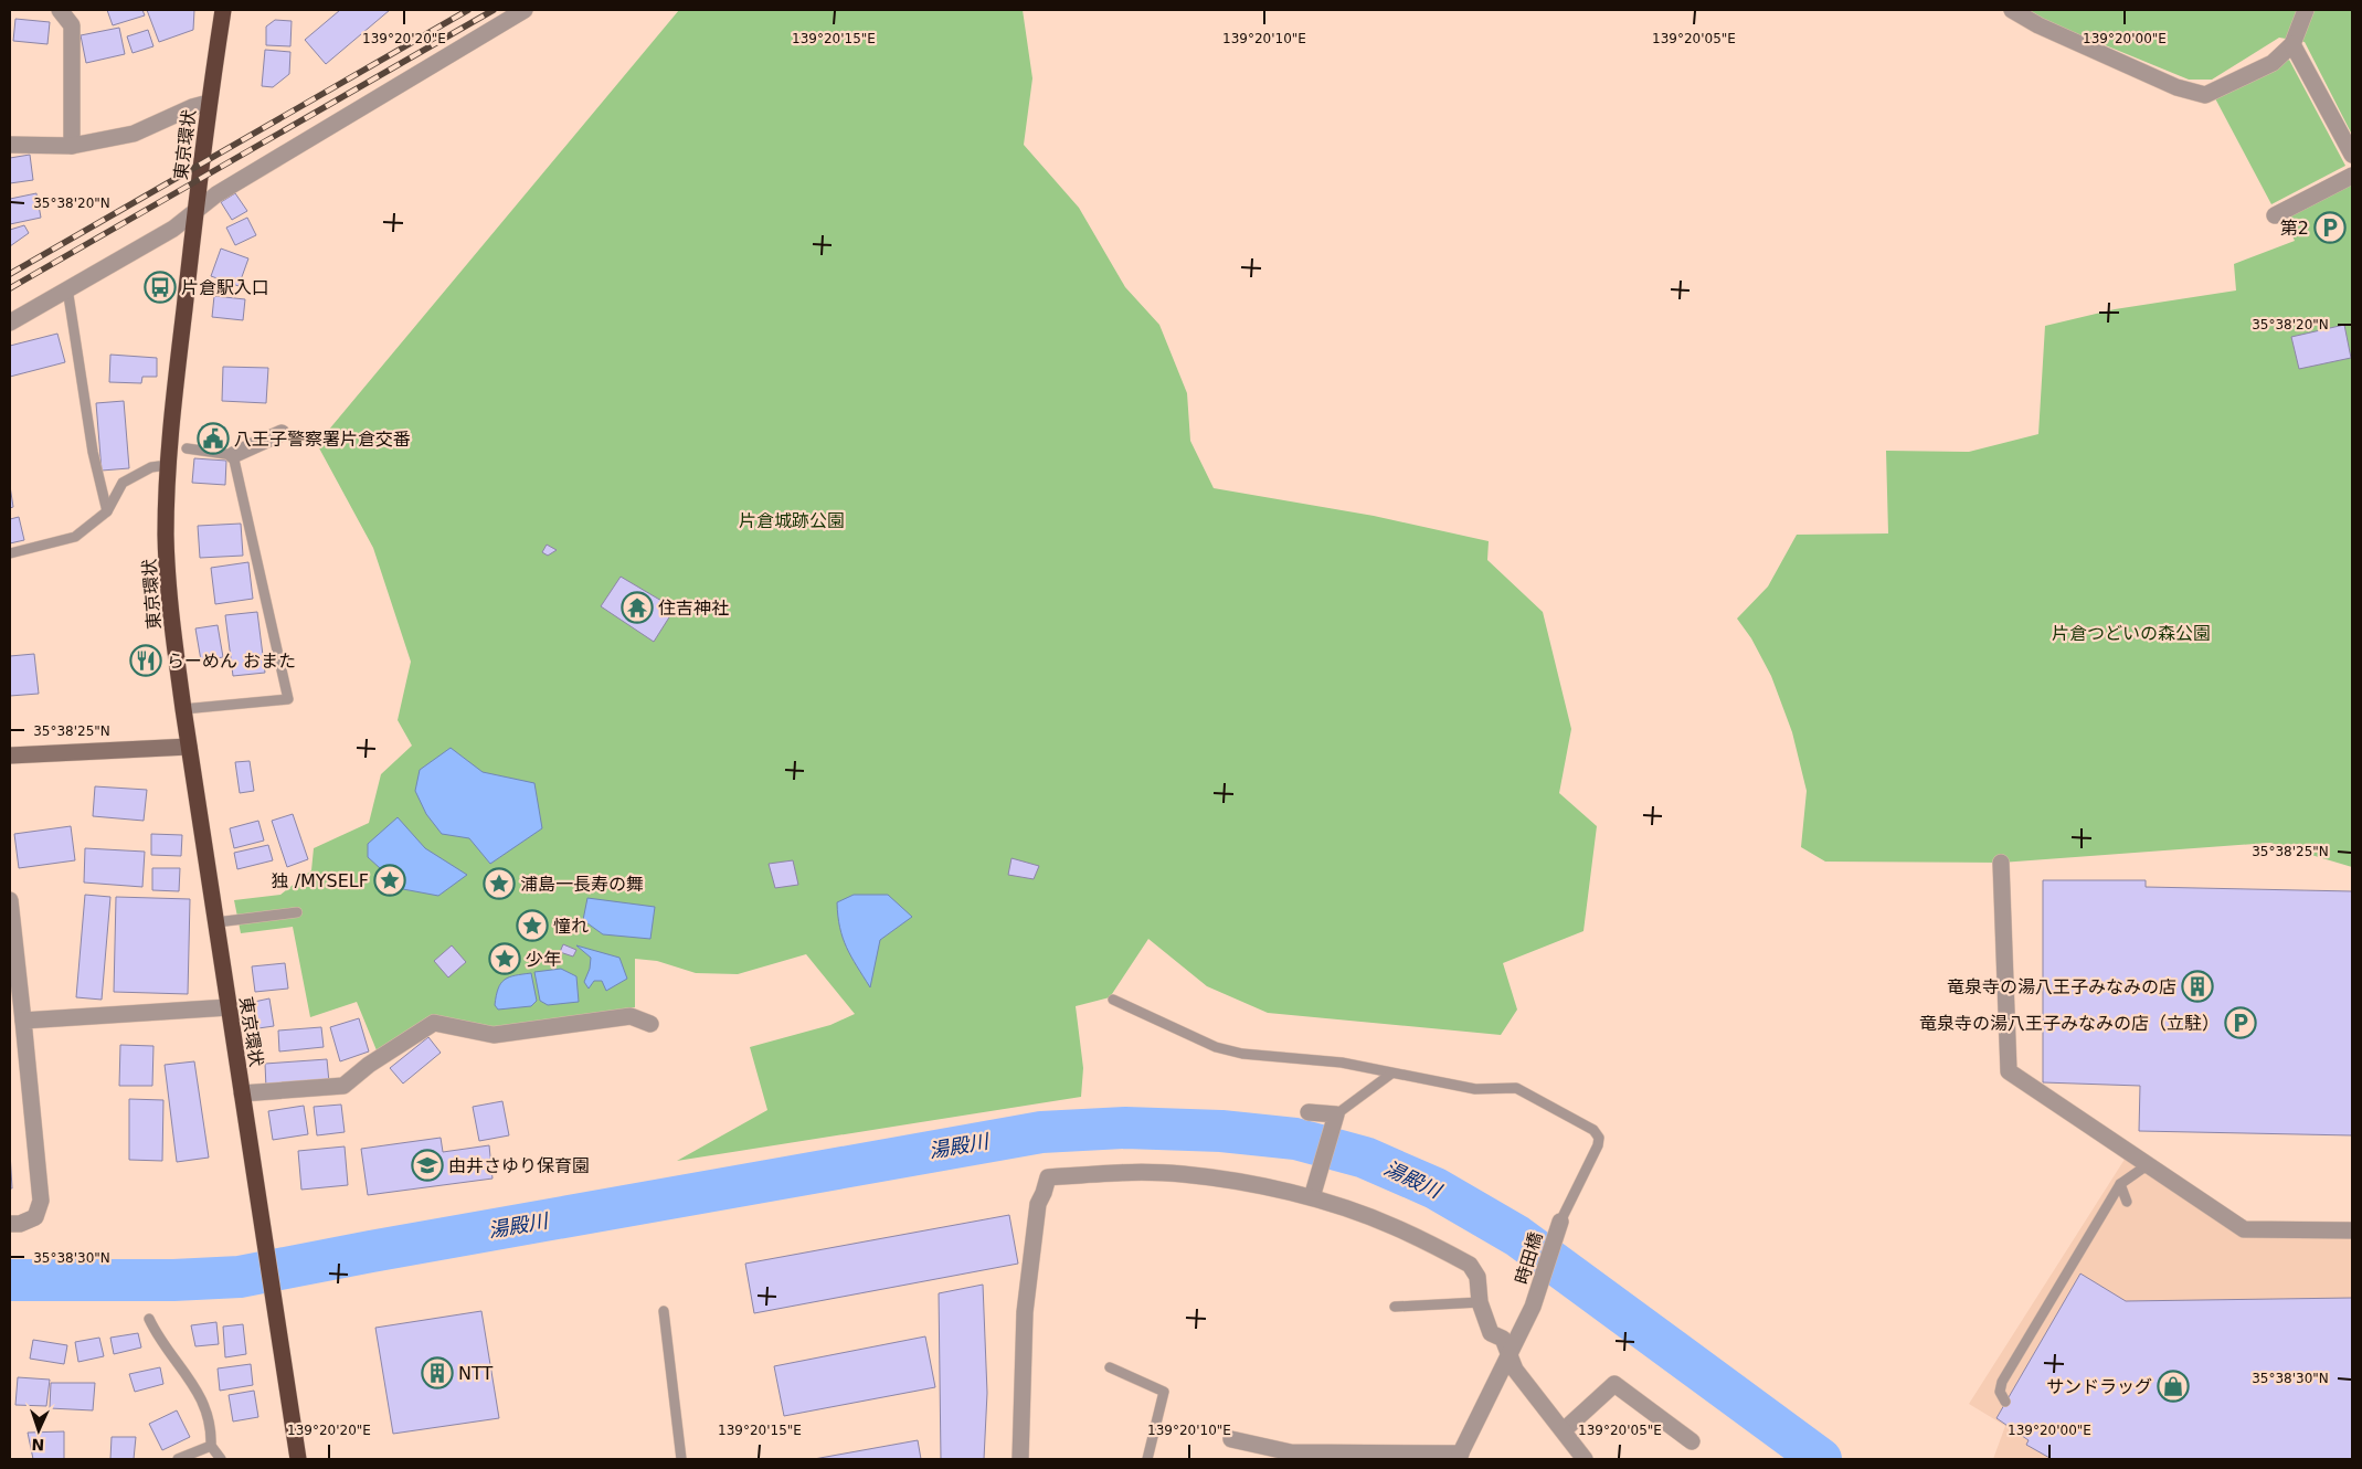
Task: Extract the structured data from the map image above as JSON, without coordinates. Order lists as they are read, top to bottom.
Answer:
{
  "streets": {
    "highway": ["東京環状"],
    "street": ["時田橋"]
  },
  "water": ["湯殿川"],
  "parks": ["片倉城跡公園", "片倉つどいの森公園"],
  "places": {
    "parking": ["第2", "竜泉寺の湯八王子みなみの店（立駐）"],
    "bus stop": ["片倉駅入口"],
    "public building": ["八王子警察署片倉交番"],
    "temple": ["住吉神社"],
    "restaurant": ["らーめん おまた"],
    "place": [
      "独 /MYSELF",
      "浦島一長寿の舞",
      "憧れ",
      "少年"
    ],
    "building": ["竜泉寺の湯八王子みなみの店", "NTT"],
    "school or university": ["由井さゆり保育園"],
    "shop": ["サンドラッグ"]
  },
  "north": "bottom",
  "coordinates": [
    "139°20'20\"E",
    "139°20'15\"E",
    "139°20'10\"E",
    "139°20'05\"E",
    "139°20'00\"E",
    "35°38'20\"N",
    "35°38'25\"N",
    "35°38'30\"N"
  ]
}
